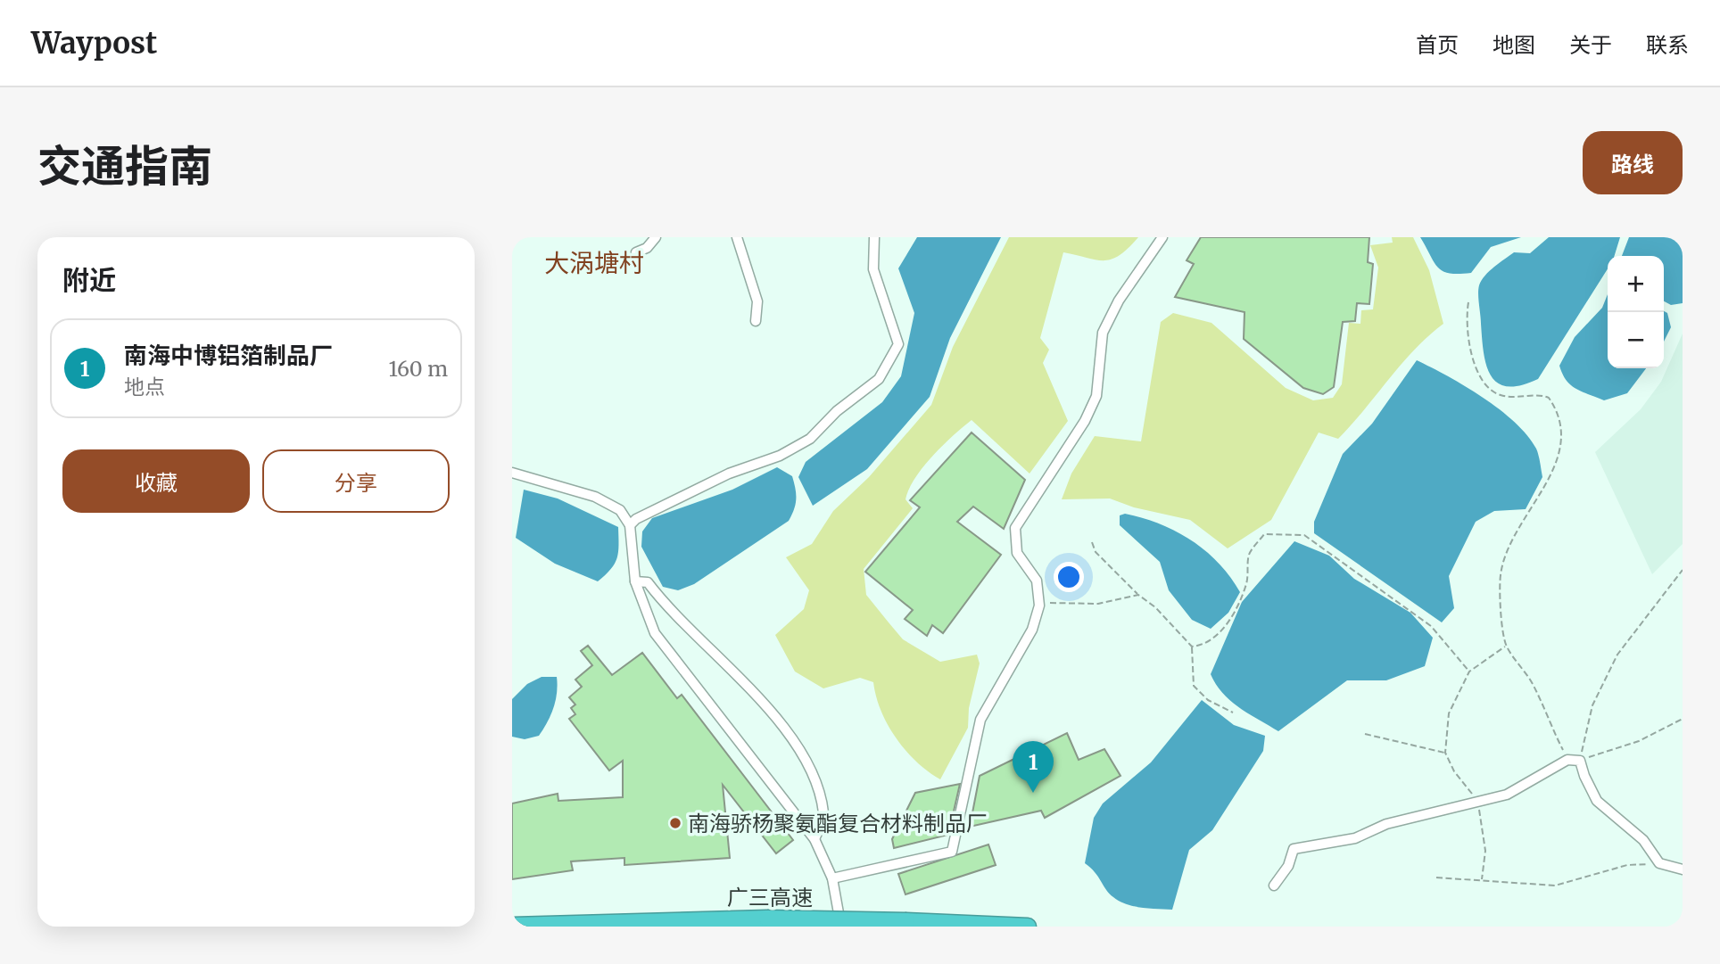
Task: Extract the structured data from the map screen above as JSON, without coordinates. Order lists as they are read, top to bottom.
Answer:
{
  "streets": {
    "highway": ["广三高速"]
  },
  "districts": ["大涡塘村"],
  "places": ["南海骄杨聚氨酯复合材料制品厂"],
  "page": {
    "header": "Waypost",
    "nav": [
      "首页",
      "地图",
      "关于",
      "联系"
    ],
    "title": "交通指南",
    "buttons": [
      "路线",
      ["收藏", "分享"]
    ],
    "heading": "附近",
    "map_buttons": ["+", "−"],
    "list": [
      {
        "mark": "1",
        "name": "南海中博铝箔制品厂",
        "note": "地点",
        "value": "160 m"
      }
    ],
    "pins": "1"
  }
}
